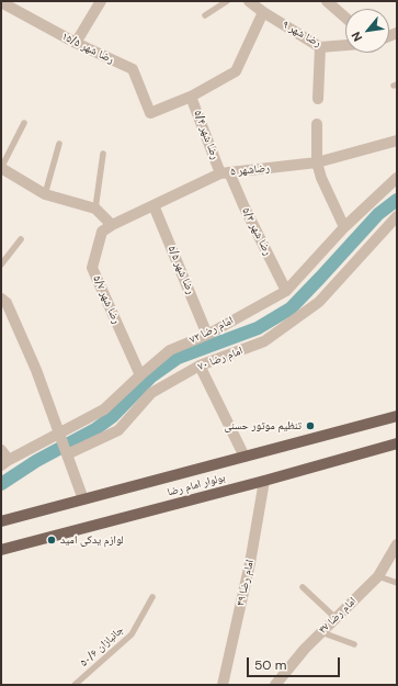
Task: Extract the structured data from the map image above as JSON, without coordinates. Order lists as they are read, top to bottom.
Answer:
{
  "streets": {
    "main road": ["بولوار امام رضا"],
    "street": [
      "رضا شهر ۹",
      "رضا شهر ۱۵/۵",
      "رضا شهر ۵/۴",
      "رضاشهر ۵",
      "۵/۳ رضا شهر",
      "رضا شهر ۵/۵",
      "رضا شهر ۵/۷",
      "امام رضا ۷۲",
      "امام رضا ۷۰",
      "امام رضا ۴۹",
      "امام رضا ۴۷"
    ],
    "lane": ["جانبازان ۵۰/۶"]
  },
  "crossings": [
    ["رضا شهر ۱۵/۵", "رضا شهر ۵/۴"],
    ["رضا شهر ۵/۴", "رضاشهر ۵"],
    ["رضا شهر ۵/۴", "۵/۳ رضا شهر"],
    ["رضاشهر ۵", "۵/۳ رضا شهر"],
    ["رضاشهر ۵", "رضا شهر ۵/۵"],
    ["رضاشهر ۵", "رضا شهر ۵/۷"],
    ["۵/۳ رضا شهر", "امام رضا ۷۲"],
    ["رضا شهر ۵/۵", "امام رضا ۷۲"],
    ["رضا شهر ۵/۷", "امام رضا ۷۲"],
    ["بولوار امام رضا", "امام رضا ۴۹"]
  ],
  "places": ["تنظیم موتور حسنی", "لوازم یدکی امید"],
  "scale_bar": "50 m",
  "north": "bottom left"
}
